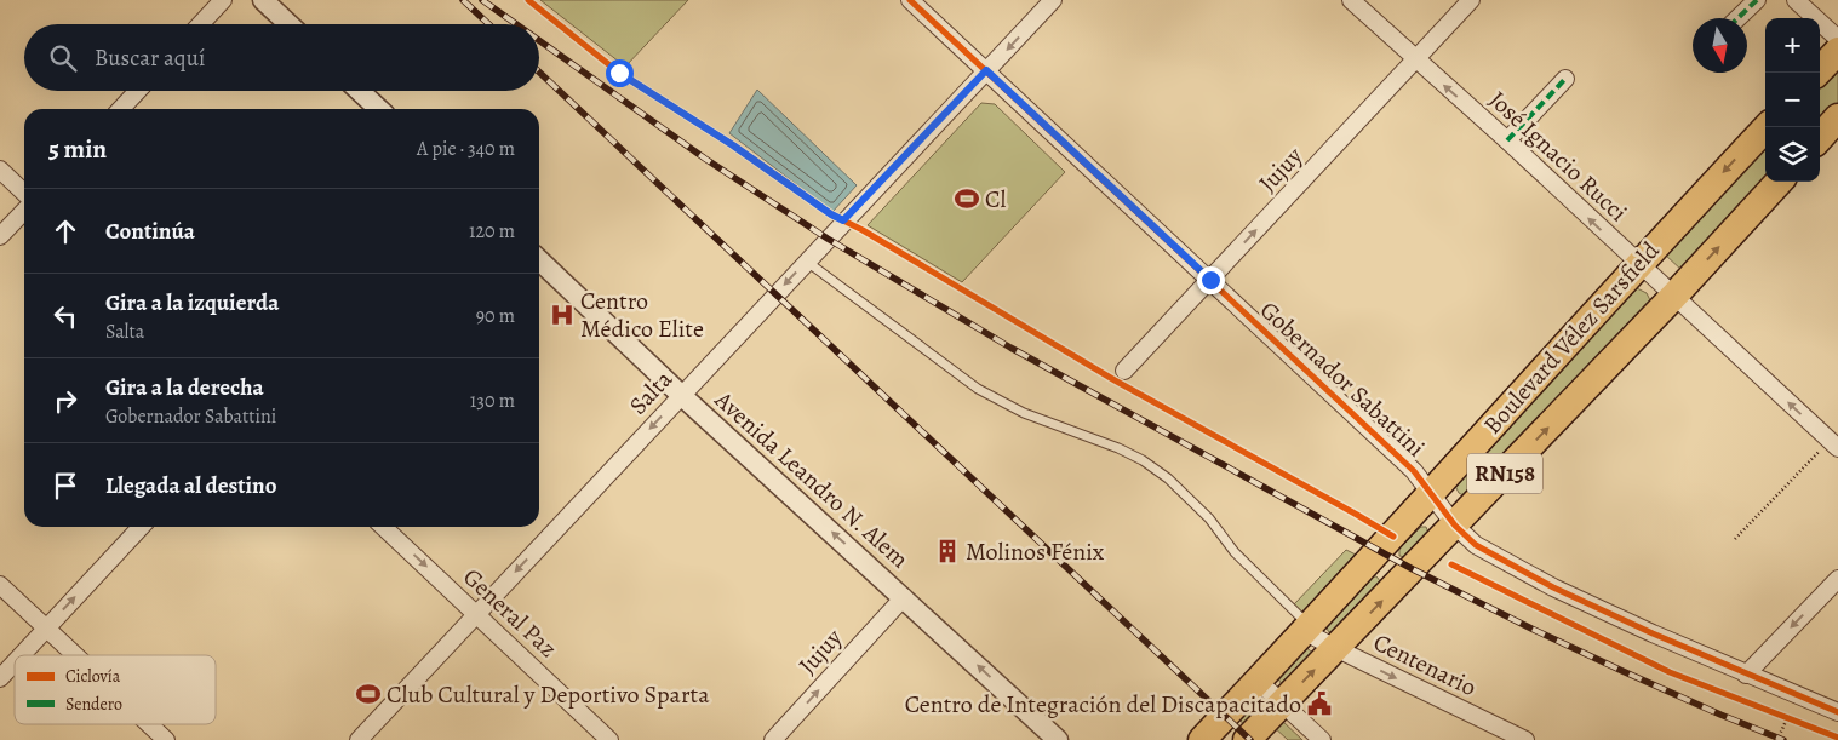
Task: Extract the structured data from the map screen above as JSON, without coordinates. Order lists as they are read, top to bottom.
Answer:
{
  "streets": {
    "highway": ["Boulevard Vélez Sarsfield", "RN158"],
    "street": [
      "José Ignacio Rucci",
      "Jujuy",
      "Gobernador Sabattini",
      "Salta",
      "Avenida Leandro N. Alem",
      "General Paz",
      "Centenario"
    ]
  },
  "crossings": [
    ["José Ignacio Rucci", "Jujuy"],
    ["José Ignacio Rucci", "Boulevard Vélez Sarsfield"],
    ["Jujuy", "Gobernador Sabattini"],
    ["Jujuy", "Avenida Leandro N. Alem"],
    ["Boulevard Vélez Sarsfield", "Gobernador Sabattini"],
    ["Boulevard Vélez Sarsfield", "Centenario"],
    ["Gobernador Sabattini", "Salta"],
    ["Salta", "Avenida Leandro N. Alem"],
    ["Salta", "General Paz"]
  ],
  "one_way": [
    "José Ignacio Rucci",
    "Jujuy",
    "Salta",
    "Avenida Leandro N. Alem",
    "General Paz",
    "Centenario"
  ],
  "places": {
    "sports": ["Cl", "Club Cultural y Deportivo Sparta"],
    "hospital": ["Centro Médico Elite"],
    "building": ["Molinos Fénix"],
    "public building": ["Centro de Integración del Discapacitado"]
  },
  "legend": ["Ciclovía", "Sendero"],
  "north": "bottom",
  "page": {
    "map_buttons": ["+", "−"],
    "search": "Buscar aquí",
    "heading": ["5 min", "A pie · 340 m"],
    "list": [
      ["Continúa", "120 m"],
      ["Gira a la izquierda", "Salta", "90 m"],
      ["Gira a la derecha", "Gobernador Sabattini", "130 m"],
      "Llegada al destino"
    ]
  }
}
